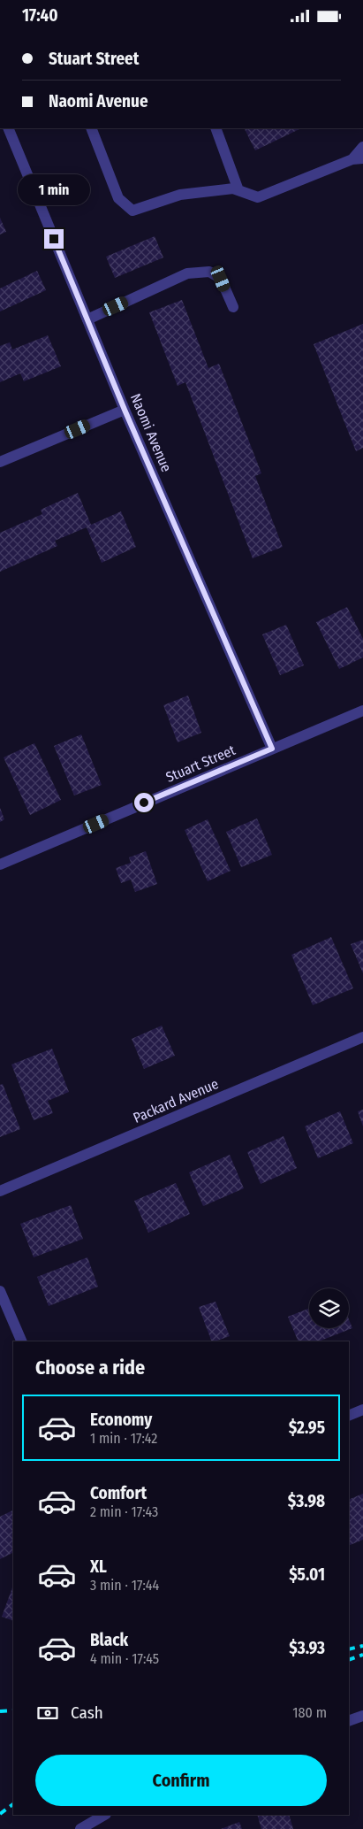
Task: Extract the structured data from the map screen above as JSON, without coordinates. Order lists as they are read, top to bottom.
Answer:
{
  "streets": {
    "street": ["Naomi Avenue", "Stuart Street", "Packard Avenue"]
  },
  "crossings": [
    ["Naomi Avenue", "Stuart Street"]
  ],
  "page": {
    "status": "17:40",
    "banner": ["Stuart Street", "Naomi Avenue"],
    "bubble": "1 min",
    "heading": "Choose a ride",
    "list": [
      {
        "name": "Economy",
        "note": "1 min · 17:42",
        "value": "$2.95"
      },
      {
        "name": "Comfort",
        "note": "2 min · 17:43",
        "value": "$3.98"
      },
      {
        "name": "XL",
        "note": "3 min · 17:44",
        "value": "$5.01"
      },
      {
        "name": "Black",
        "note": "4 min · 17:45",
        "value": "$3.93"
      }
    ],
    "pay": ["Cash", "180 m"],
    "buttons": "Confirm"
  }
}
